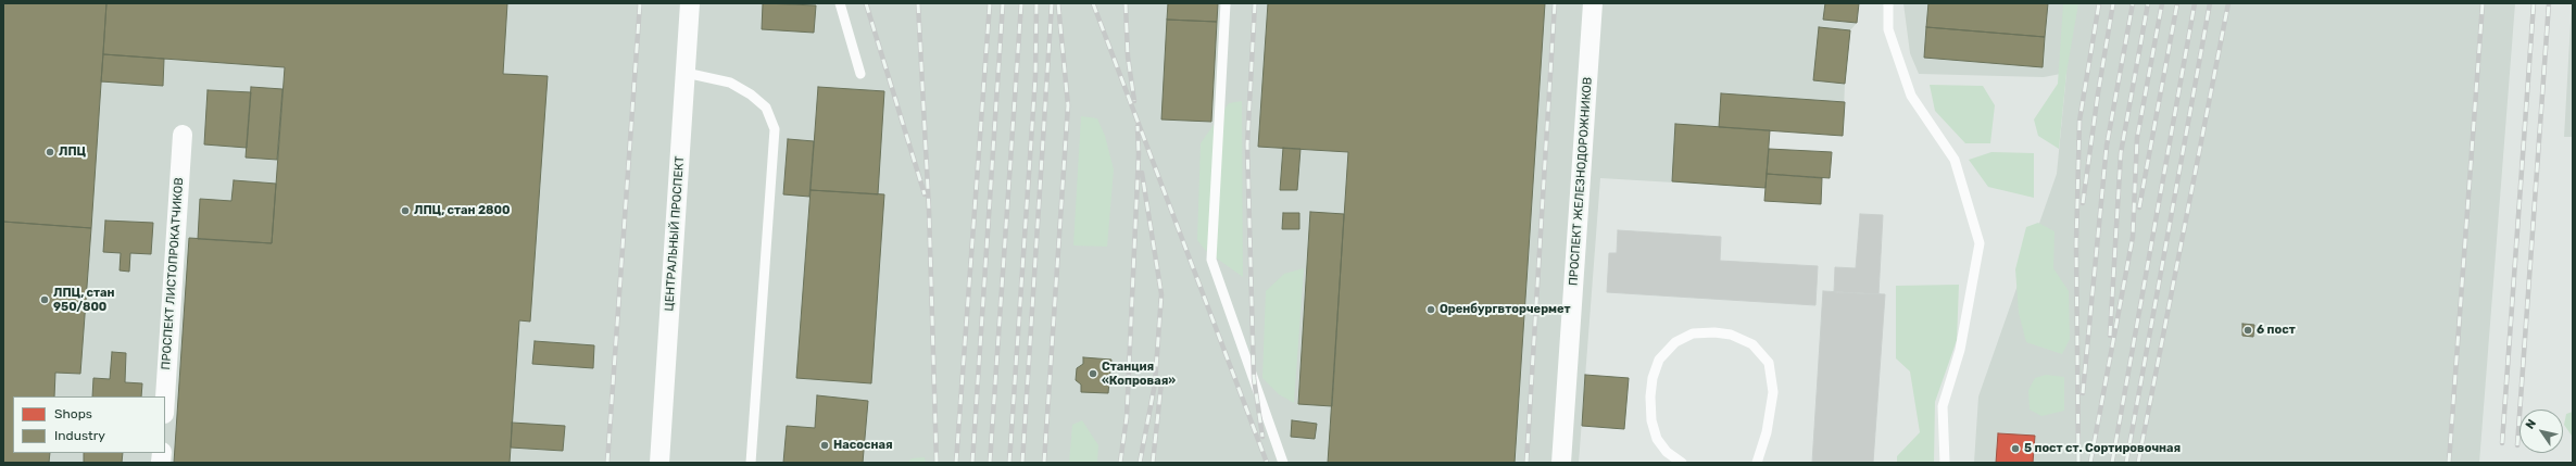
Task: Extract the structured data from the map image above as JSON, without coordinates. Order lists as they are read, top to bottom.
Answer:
{
  "streets": {
    "street": ["ПРОСПЕКТ ЖЕЛЕЗНОДОРОЖНИКОВ", "ЦЕНТРАЛЬНЫЙ ПРОСПЕКТ", "ПРОСПЕКТ ЛИСТОПРОКАТЧИКОВ"]
  },
  "places": [
    "ЛПЦ",
    "ЛПЦ, стан 2800",
    "ЛПЦ, стан 950/800",
    "Оренбургвторчермет",
    "6 пост",
    "Станция «Копровая»",
    "Насосная",
    "5 пост ст. Сортировочная"
  ],
  "legend": ["Shops", "Industry"],
  "north": "top left"
}
